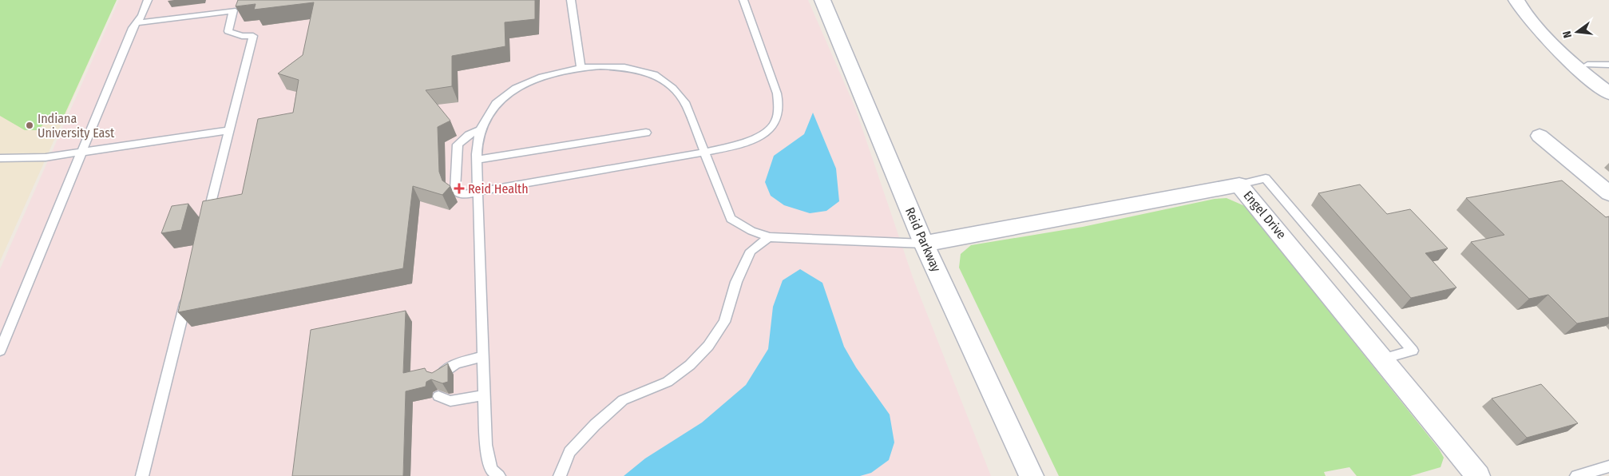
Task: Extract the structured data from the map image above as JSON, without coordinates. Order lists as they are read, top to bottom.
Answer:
{
  "streets": {
    "street": ["Engel Drive", "Reid Parkway"]
  },
  "crossings": [
    ["Engel Drive", "Reid Parkway"]
  ],
  "places": {
    "other": ["Indiana University East"],
    "health": ["Reid Health"]
  },
  "north": "left"
}
